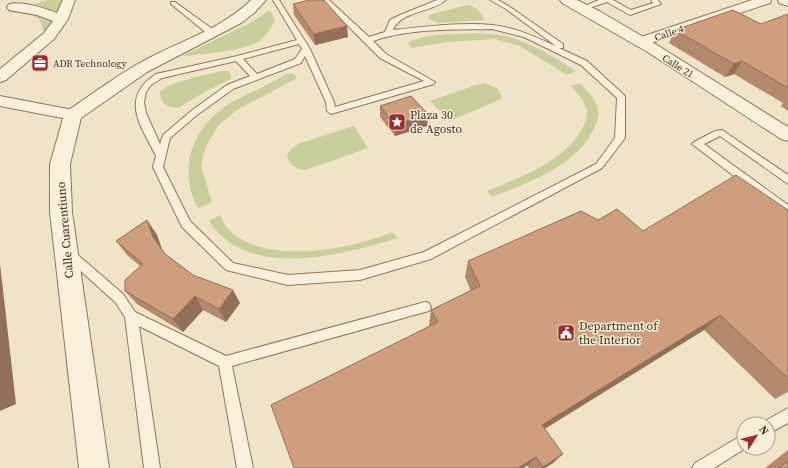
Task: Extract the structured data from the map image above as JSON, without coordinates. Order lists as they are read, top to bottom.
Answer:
{
  "streets": {
    "street": ["Calle 4", "Calle 21", "Calle Cuarentiuno"]
  },
  "crossings": [
    ["Calle 4", "Calle 21"]
  ],
  "places": {
    "office": ["ADR Technology"],
    "place": ["Plaza 30 de Agosto"],
    "public building": ["Department of the Interior"]
  },
  "north": "top right"
}
